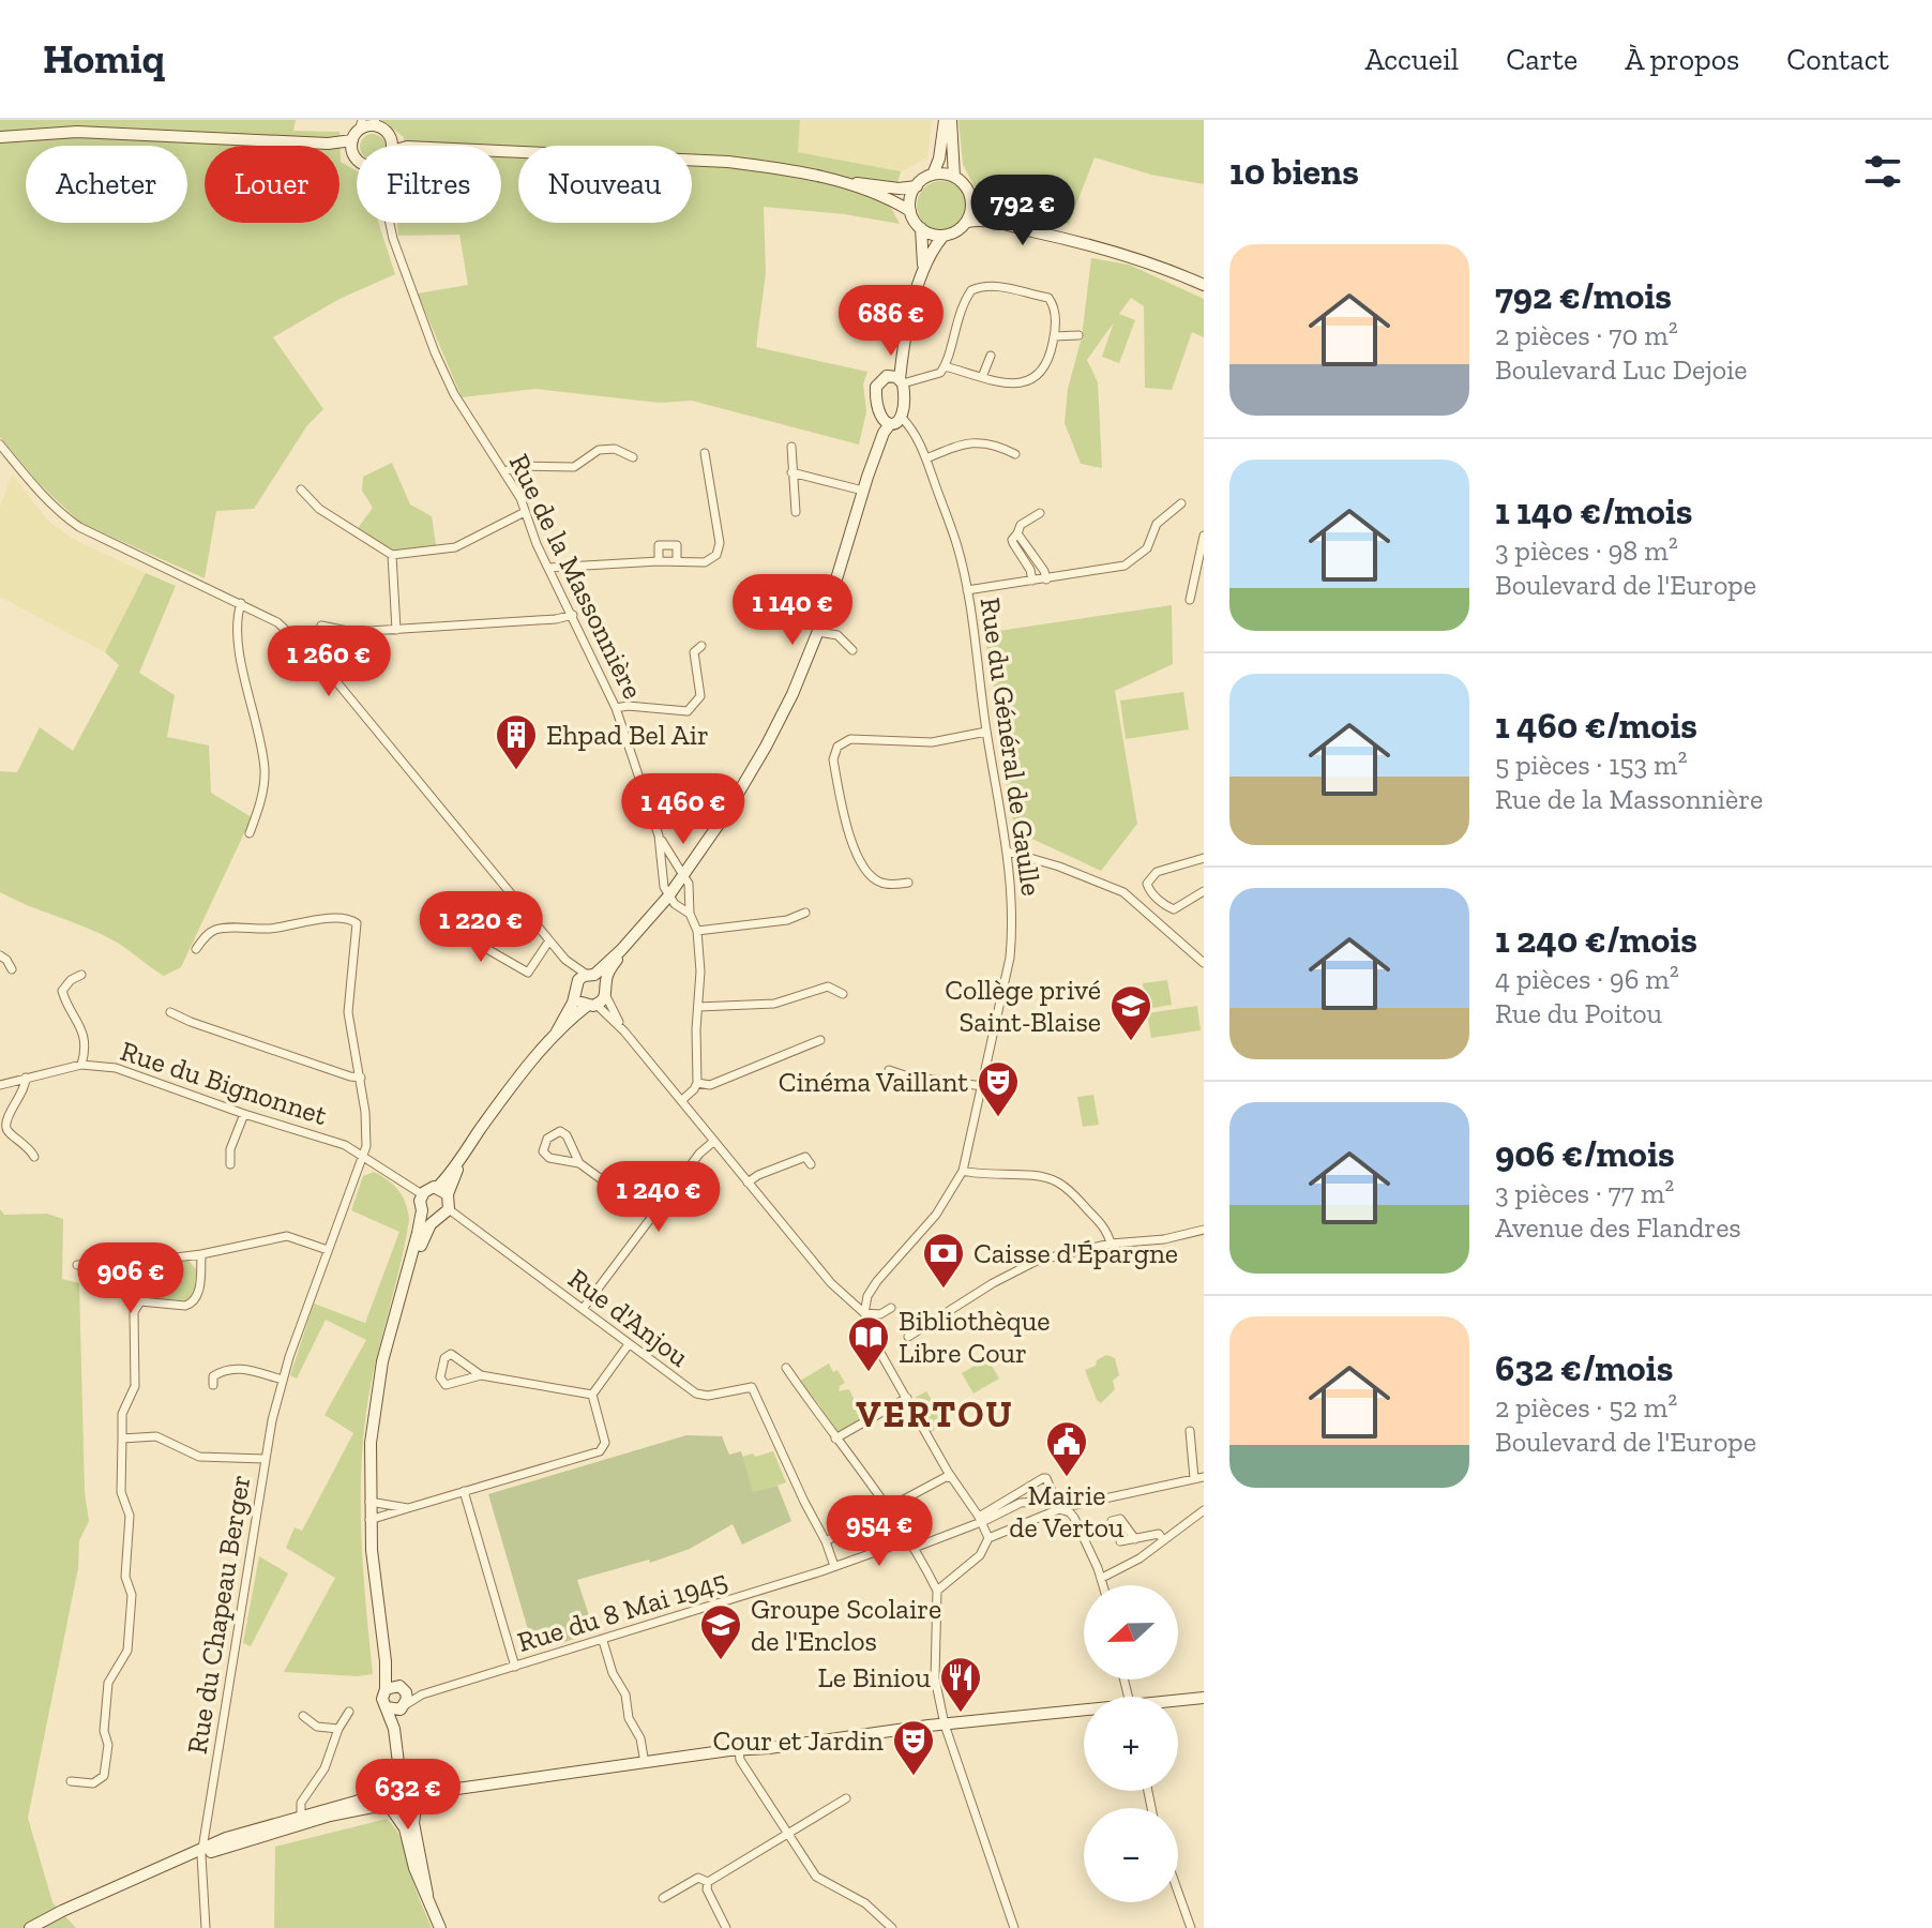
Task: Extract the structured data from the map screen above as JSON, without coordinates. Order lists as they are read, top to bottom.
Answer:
{
  "streets": {
    "street": [
      "Rue de la Massonnière",
      "Rue du Général de Gaulle",
      "Rue du Bignonnet",
      "Rue d'Anjou",
      "Rue du 8 Mai 1945",
      "Rue du Chapeau Berger"
    ]
  },
  "crossings": [
    ["Rue du Bignonnet", "Rue d'Anjou"],
    ["Rue du Bignonnet", "Rue du Chapeau Berger"]
  ],
  "districts": ["VERTOU"],
  "places": {
    "building": ["Ehpad Bel Air"],
    "school or university": ["Collège privé Saint-Blaise", "Groupe Scolaire de l'Enclos"],
    "theatre": ["Cinéma Vaillant", "Cour et Jardin"],
    "bank": ["Caisse d'Épargne"],
    "library": ["Bibliothèque Libre Cour"],
    "public building": ["Mairie de Vertou"],
    "restaurant": ["Le Biniou"]
  },
  "north": "left",
  "page": {
    "header": "Homiq",
    "nav": [
      "Accueil",
      "Carte",
      "À propos",
      "Contact"
    ],
    "heading": "10 biens",
    "chip": [
      "Acheter",
      "Louer",
      "Filtres",
      "Nouveau"
    ],
    "price": [
      "792 €",
      "686 €",
      "1 140 €",
      "1 260 €",
      "1 460 €",
      "1 220 €",
      "1 240 €",
      "906 €",
      "954 €",
      "632 €"
    ],
    "list": [
      {
        "name": "792 €/mois",
        "note": "2 pièces · 70 m² · Boulevard Luc Dejoie"
      },
      {
        "name": "1 140 €/mois",
        "note": "3 pièces · 98 m² · Boulevard de l'Europe"
      },
      {
        "name": "1 460 €/mois",
        "note": "5 pièces · 153 m² · Rue de la Massonnière"
      },
      {
        "name": "1 240 €/mois",
        "note": "4 pièces · 96 m² · Rue du Poitou"
      },
      {
        "name": "906 €/mois",
        "note": "3 pièces · 77 m² · Avenue des Flandres"
      },
      {
        "name": "632 €/mois",
        "note": "2 pièces · 52 m² · Boulevard de l'Europe"
      }
    ],
    "map_buttons": ["+", "−"]
  }
}
